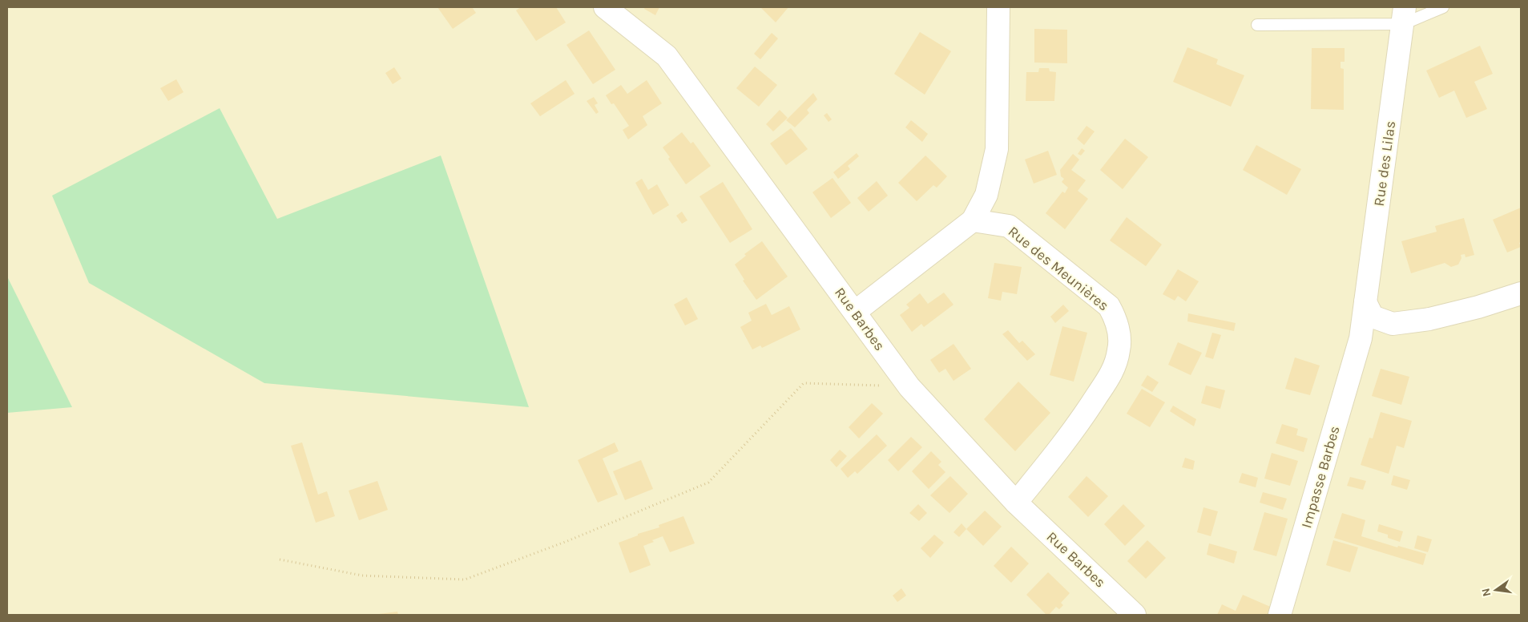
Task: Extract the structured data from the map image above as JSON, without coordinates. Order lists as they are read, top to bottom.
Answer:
{
  "streets": {
    "street": [
      "Rue des Lilas",
      "Rue des Meunières",
      "Rue Barbes",
      "Impasse Barbes"
    ]
  },
  "crossings": [
    ["Rue des Lilas", "Impasse Barbes"],
    ["Rue des Meunières", "Rue Barbes"]
  ],
  "north": "left"
}
